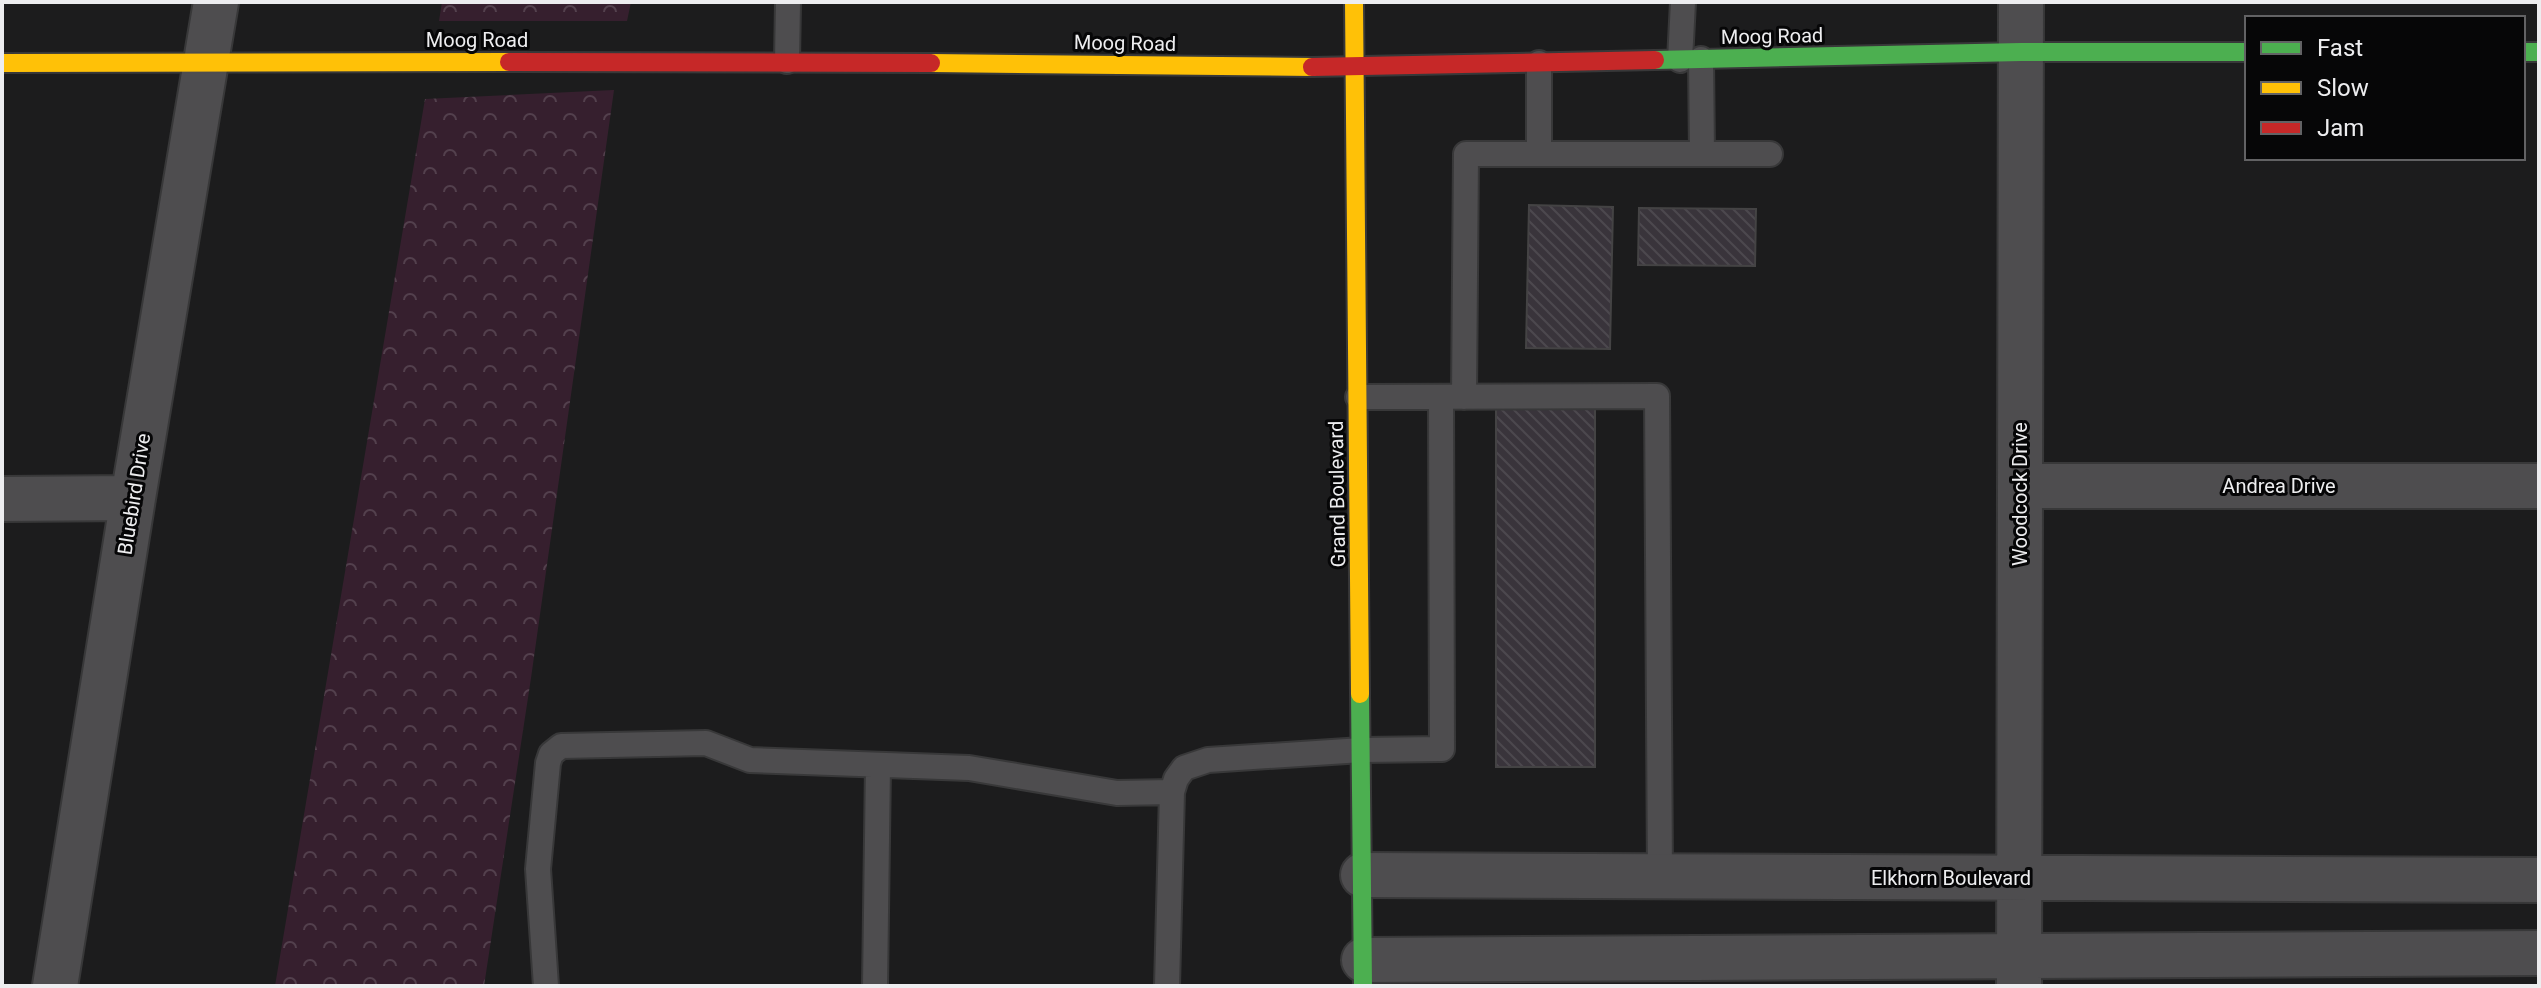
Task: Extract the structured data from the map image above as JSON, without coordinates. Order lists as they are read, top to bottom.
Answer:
{
  "streets": {
    "street": [
      "Moog Road",
      "Andrea Drive",
      "Bluebird Drive",
      "Grand Boulevard",
      "Woodcock Drive",
      "Elkhorn Boulevard"
    ]
  },
  "crossings": [
    ["Moog Road", "Bluebird Drive"],
    ["Moog Road", "Grand Boulevard"],
    ["Moog Road", "Woodcock Drive"],
    ["Andrea Drive", "Woodcock Drive"],
    ["Grand Boulevard", "Elkhorn Boulevard"],
    ["Woodcock Drive", "Elkhorn Boulevard"]
  ],
  "legend": ["Fast", "Slow", "Jam"]
}
